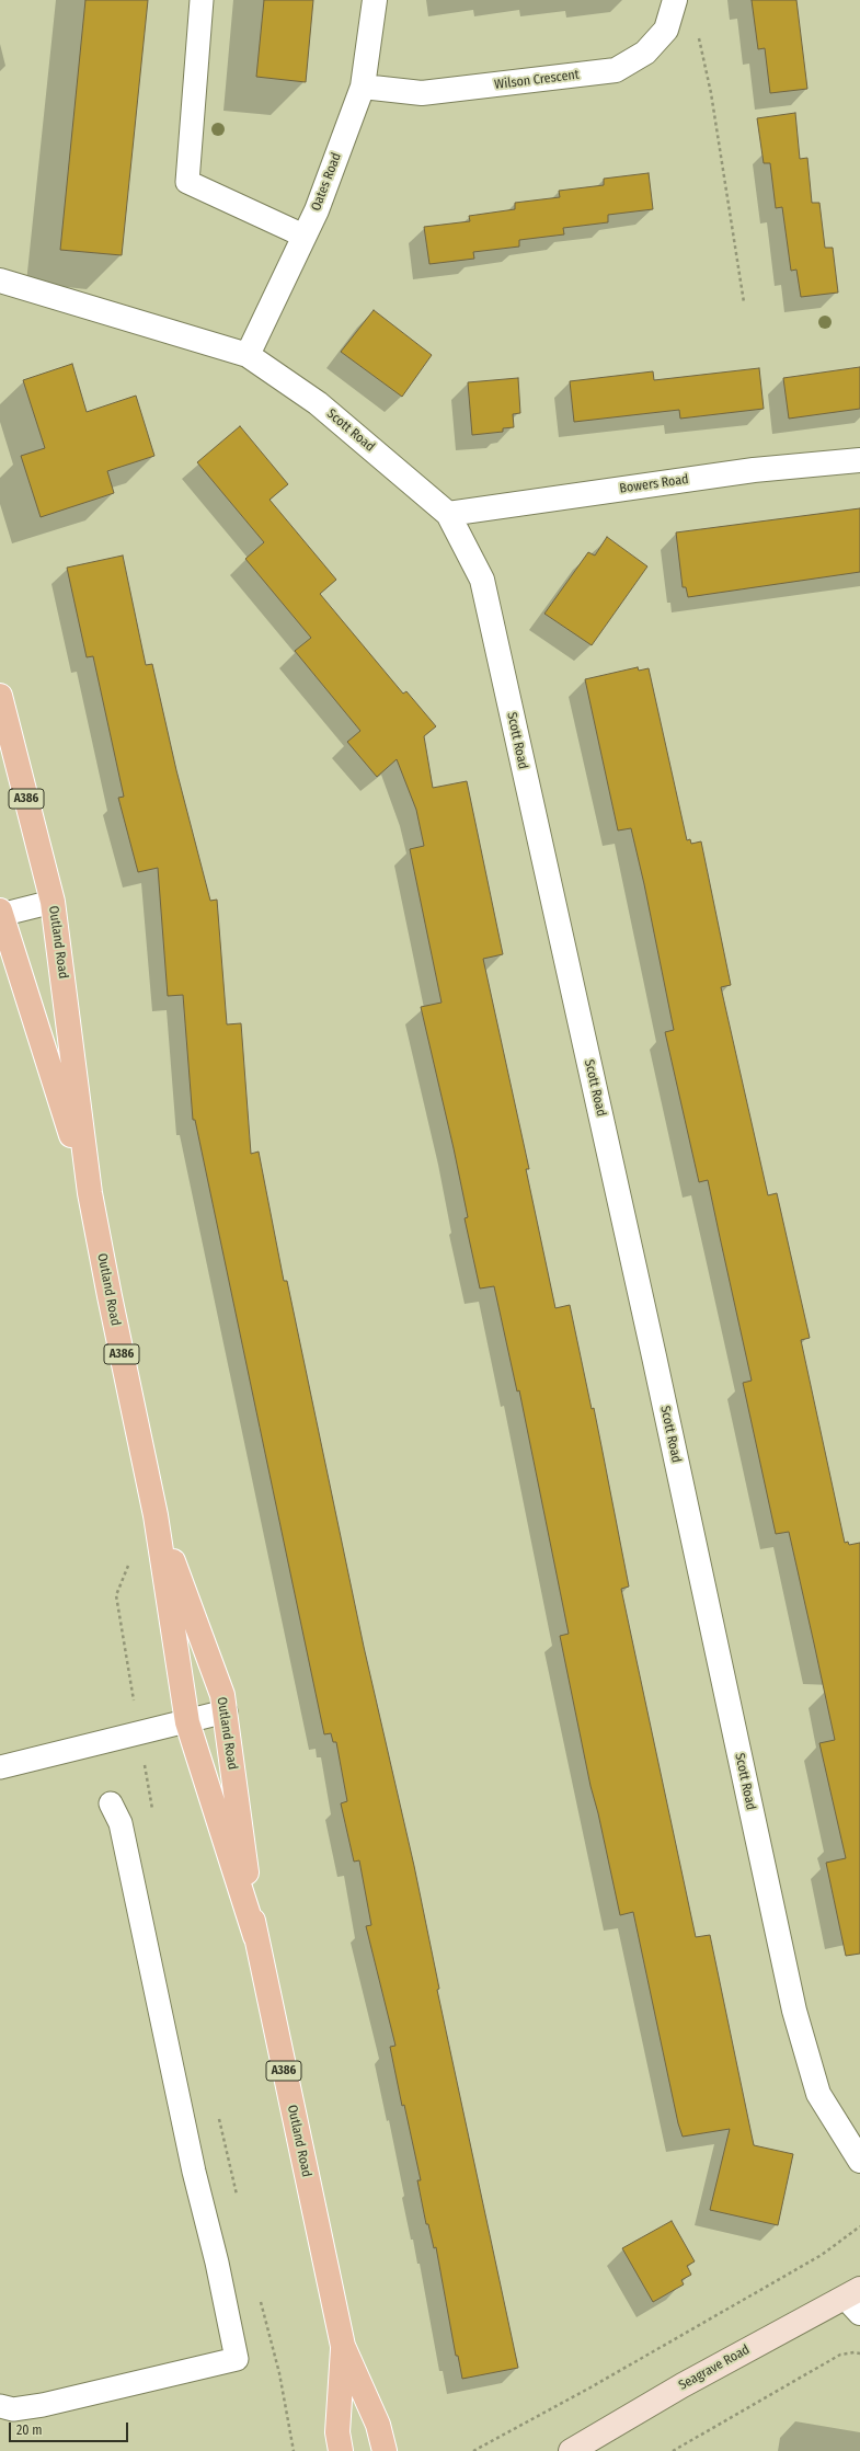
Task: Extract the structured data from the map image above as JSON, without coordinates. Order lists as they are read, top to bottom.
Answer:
{
  "streets": {
    "main road": ["A386", "Outland Road"],
    "street": [
      "Wilson Crescent",
      "Oates Road",
      "Scott Road",
      "Bowers Road",
      "Seagrave Road"
    ]
  },
  "crossings": [
    ["Wilson Crescent", "Oates Road"],
    ["Oates Road", "Scott Road"],
    ["Scott Road", "Bowers Road"]
  ],
  "scale_bar": "20 m"
}
